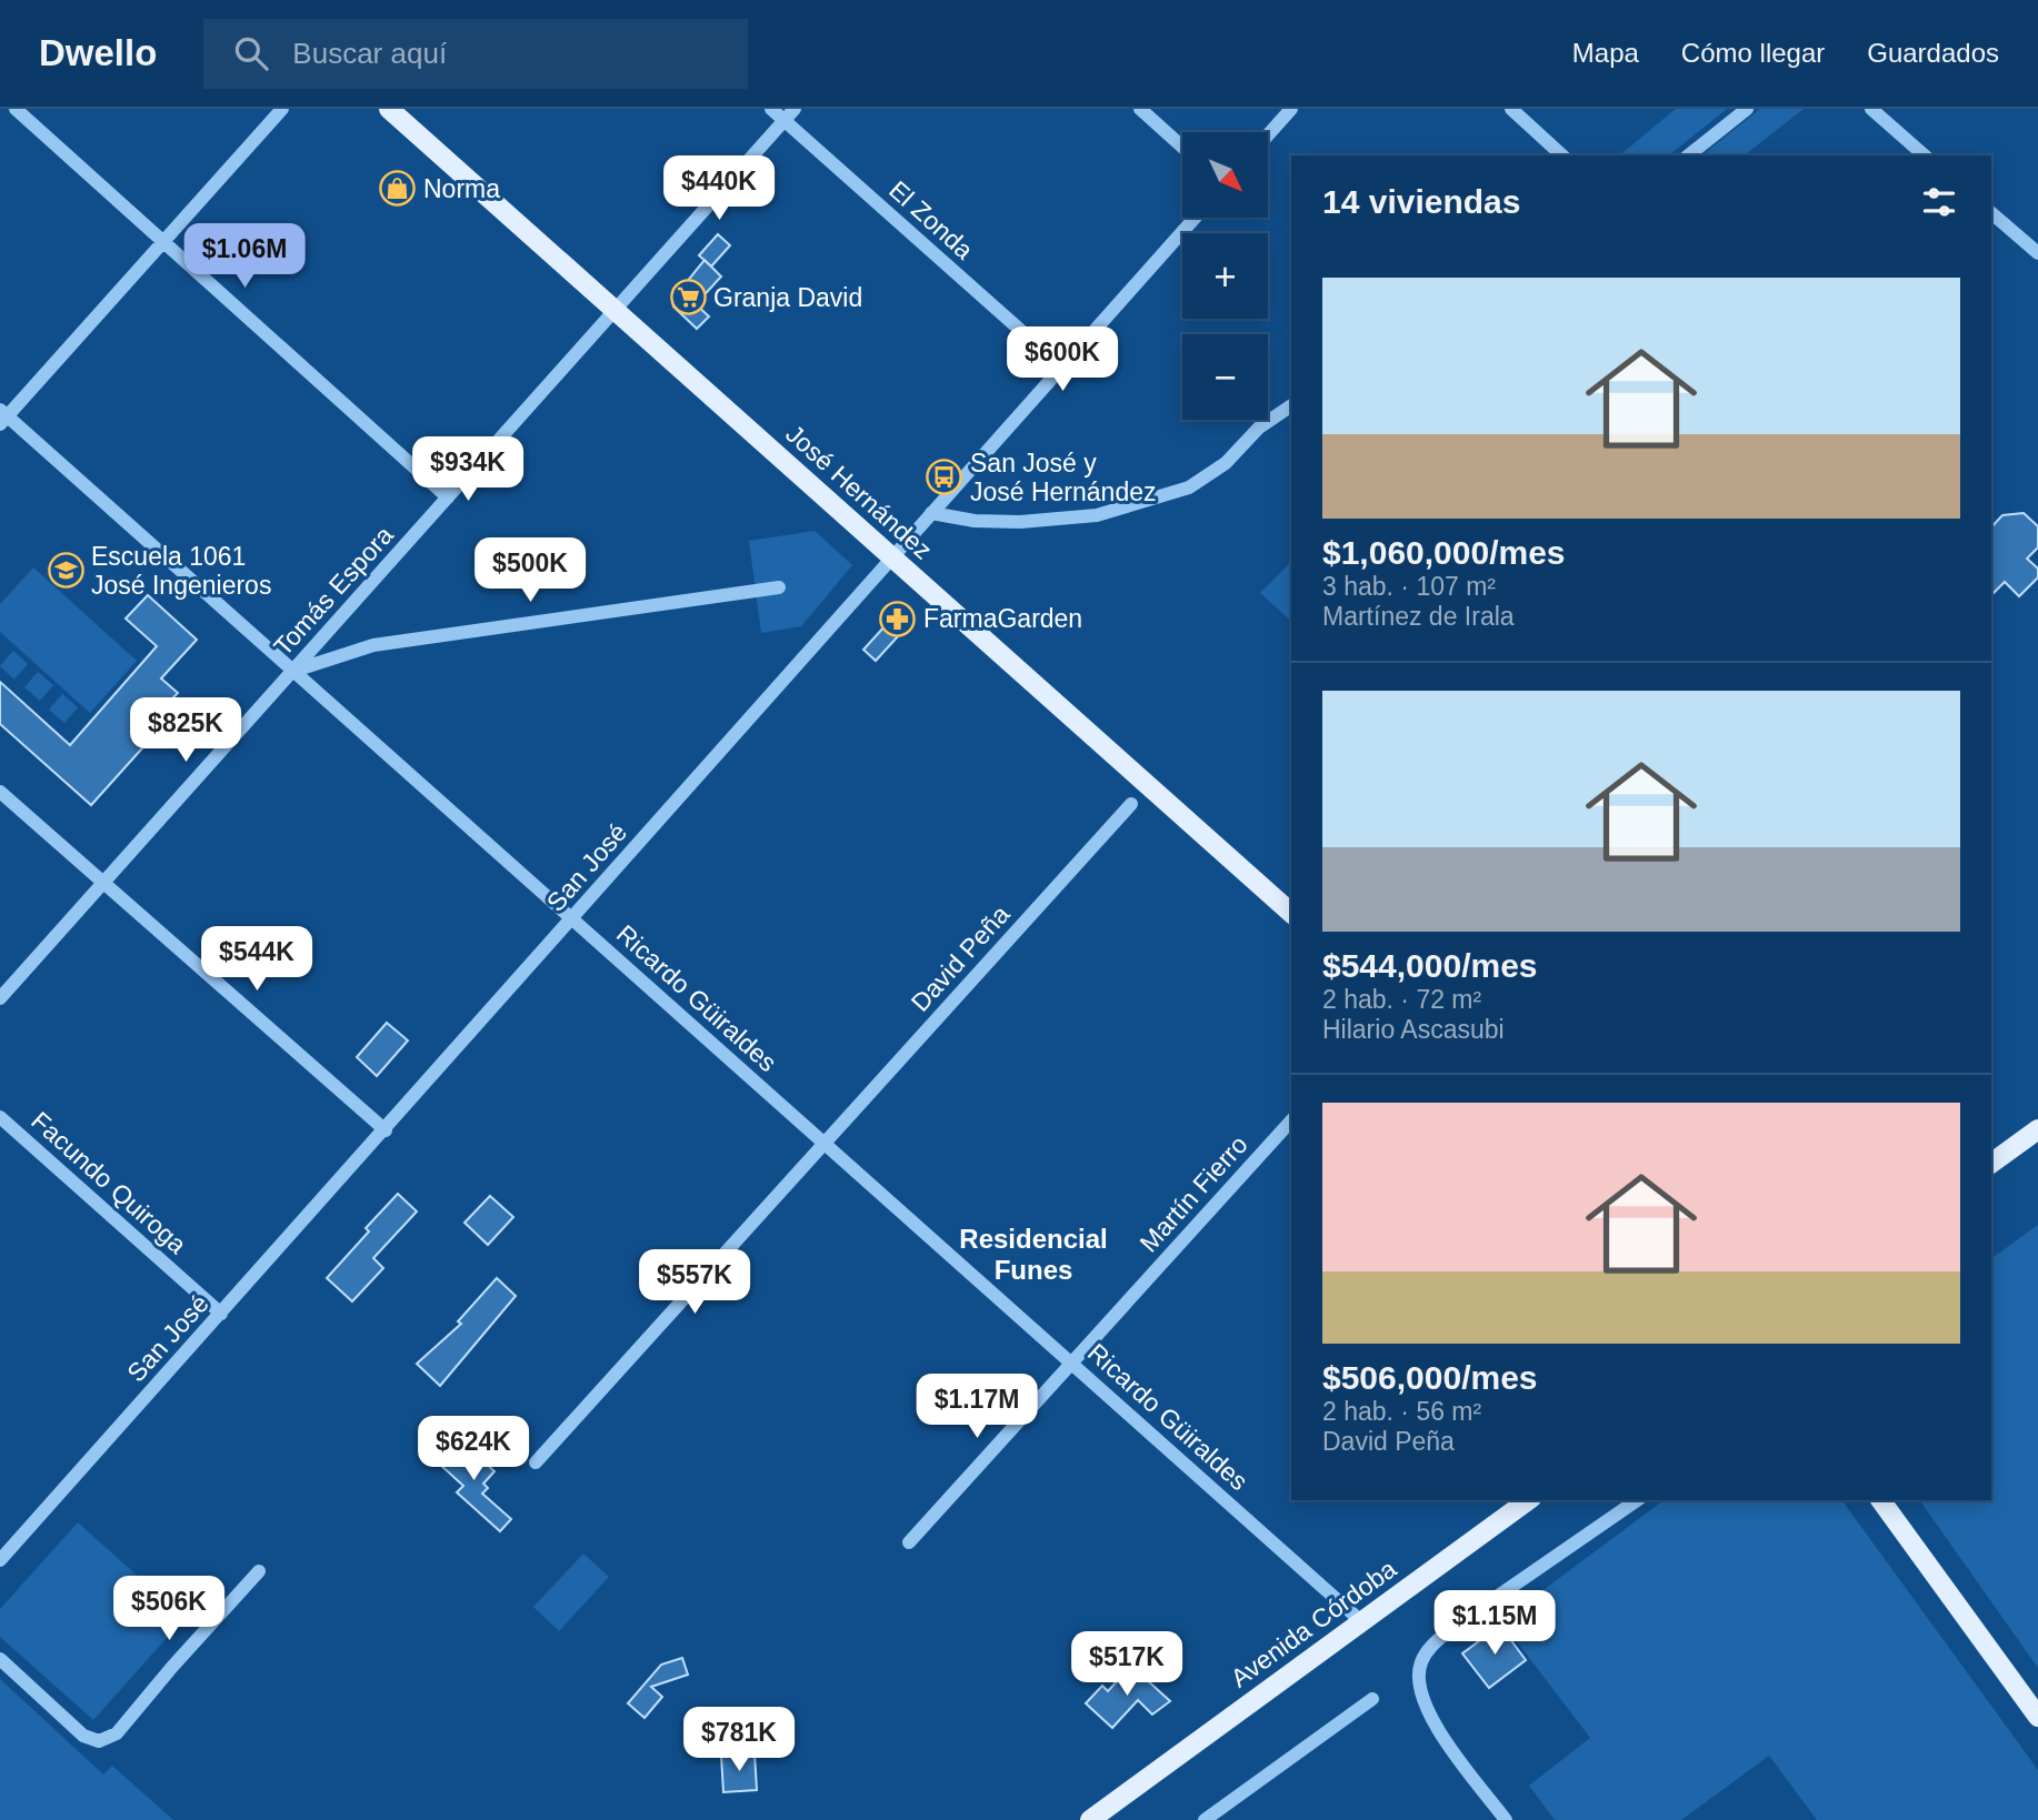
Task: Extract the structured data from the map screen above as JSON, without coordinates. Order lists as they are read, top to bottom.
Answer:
{
  "streets": {
    "main road": ["José Hernández", "Avenida Córdoba"],
    "street": [
      "El Zonda",
      "Tomás Espora",
      "San José",
      "David Peña",
      "Ricardo Güiraldes",
      "Facundo Quiroga",
      "Martín Fierro"
    ]
  },
  "crossings": [
    ["El Zonda", "Tomás Espora"],
    ["El Zonda", "San José"],
    ["José Hernández", "Tomás Espora"],
    ["José Hernández", "San José"],
    ["Tomás Espora", "Ricardo Güiraldes"],
    ["San José", "Ricardo Güiraldes"],
    ["San José", "Facundo Quiroga"],
    ["David Peña", "Ricardo Güiraldes"],
    ["Ricardo Güiraldes", "Martín Fierro"],
    ["Ricardo Güiraldes", "Avenida Córdoba"]
  ],
  "districts": ["Residencial Funes"],
  "places": {
    "shop": ["Norma"],
    "supermarket": ["Granja David"],
    "bus stop": ["San José y José Hernández"],
    "school or university": ["Escuela 1061 José Ingenieros"],
    "pharmacy": ["FarmaGarden"]
  },
  "north": "bottom right",
  "page": {
    "header": "Dwello",
    "search": "Buscar aquí",
    "nav": ["Mapa", "Cómo llegar", "Guardados"],
    "map_buttons": ["+", "−"],
    "price": [
      "$440K",
      "$1.06M",
      "$600K",
      "$934K",
      "$500K",
      "$825K",
      "$544K",
      "$557K",
      "$1.17M",
      "$624K",
      "$506K",
      "$1.15M",
      "$517K",
      "$781K"
    ],
    "heading": "14 viviendas",
    "list": [
      {
        "name": "$1,060,000/mes",
        "note": "3 hab. · 107 m² · Martínez de Irala"
      },
      {
        "name": "$544,000/mes",
        "note": "2 hab. · 72 m² · Hilario Ascasubi"
      },
      {
        "name": "$506,000/mes",
        "note": "2 hab. · 56 m² · David Peña"
      }
    ]
  }
}
